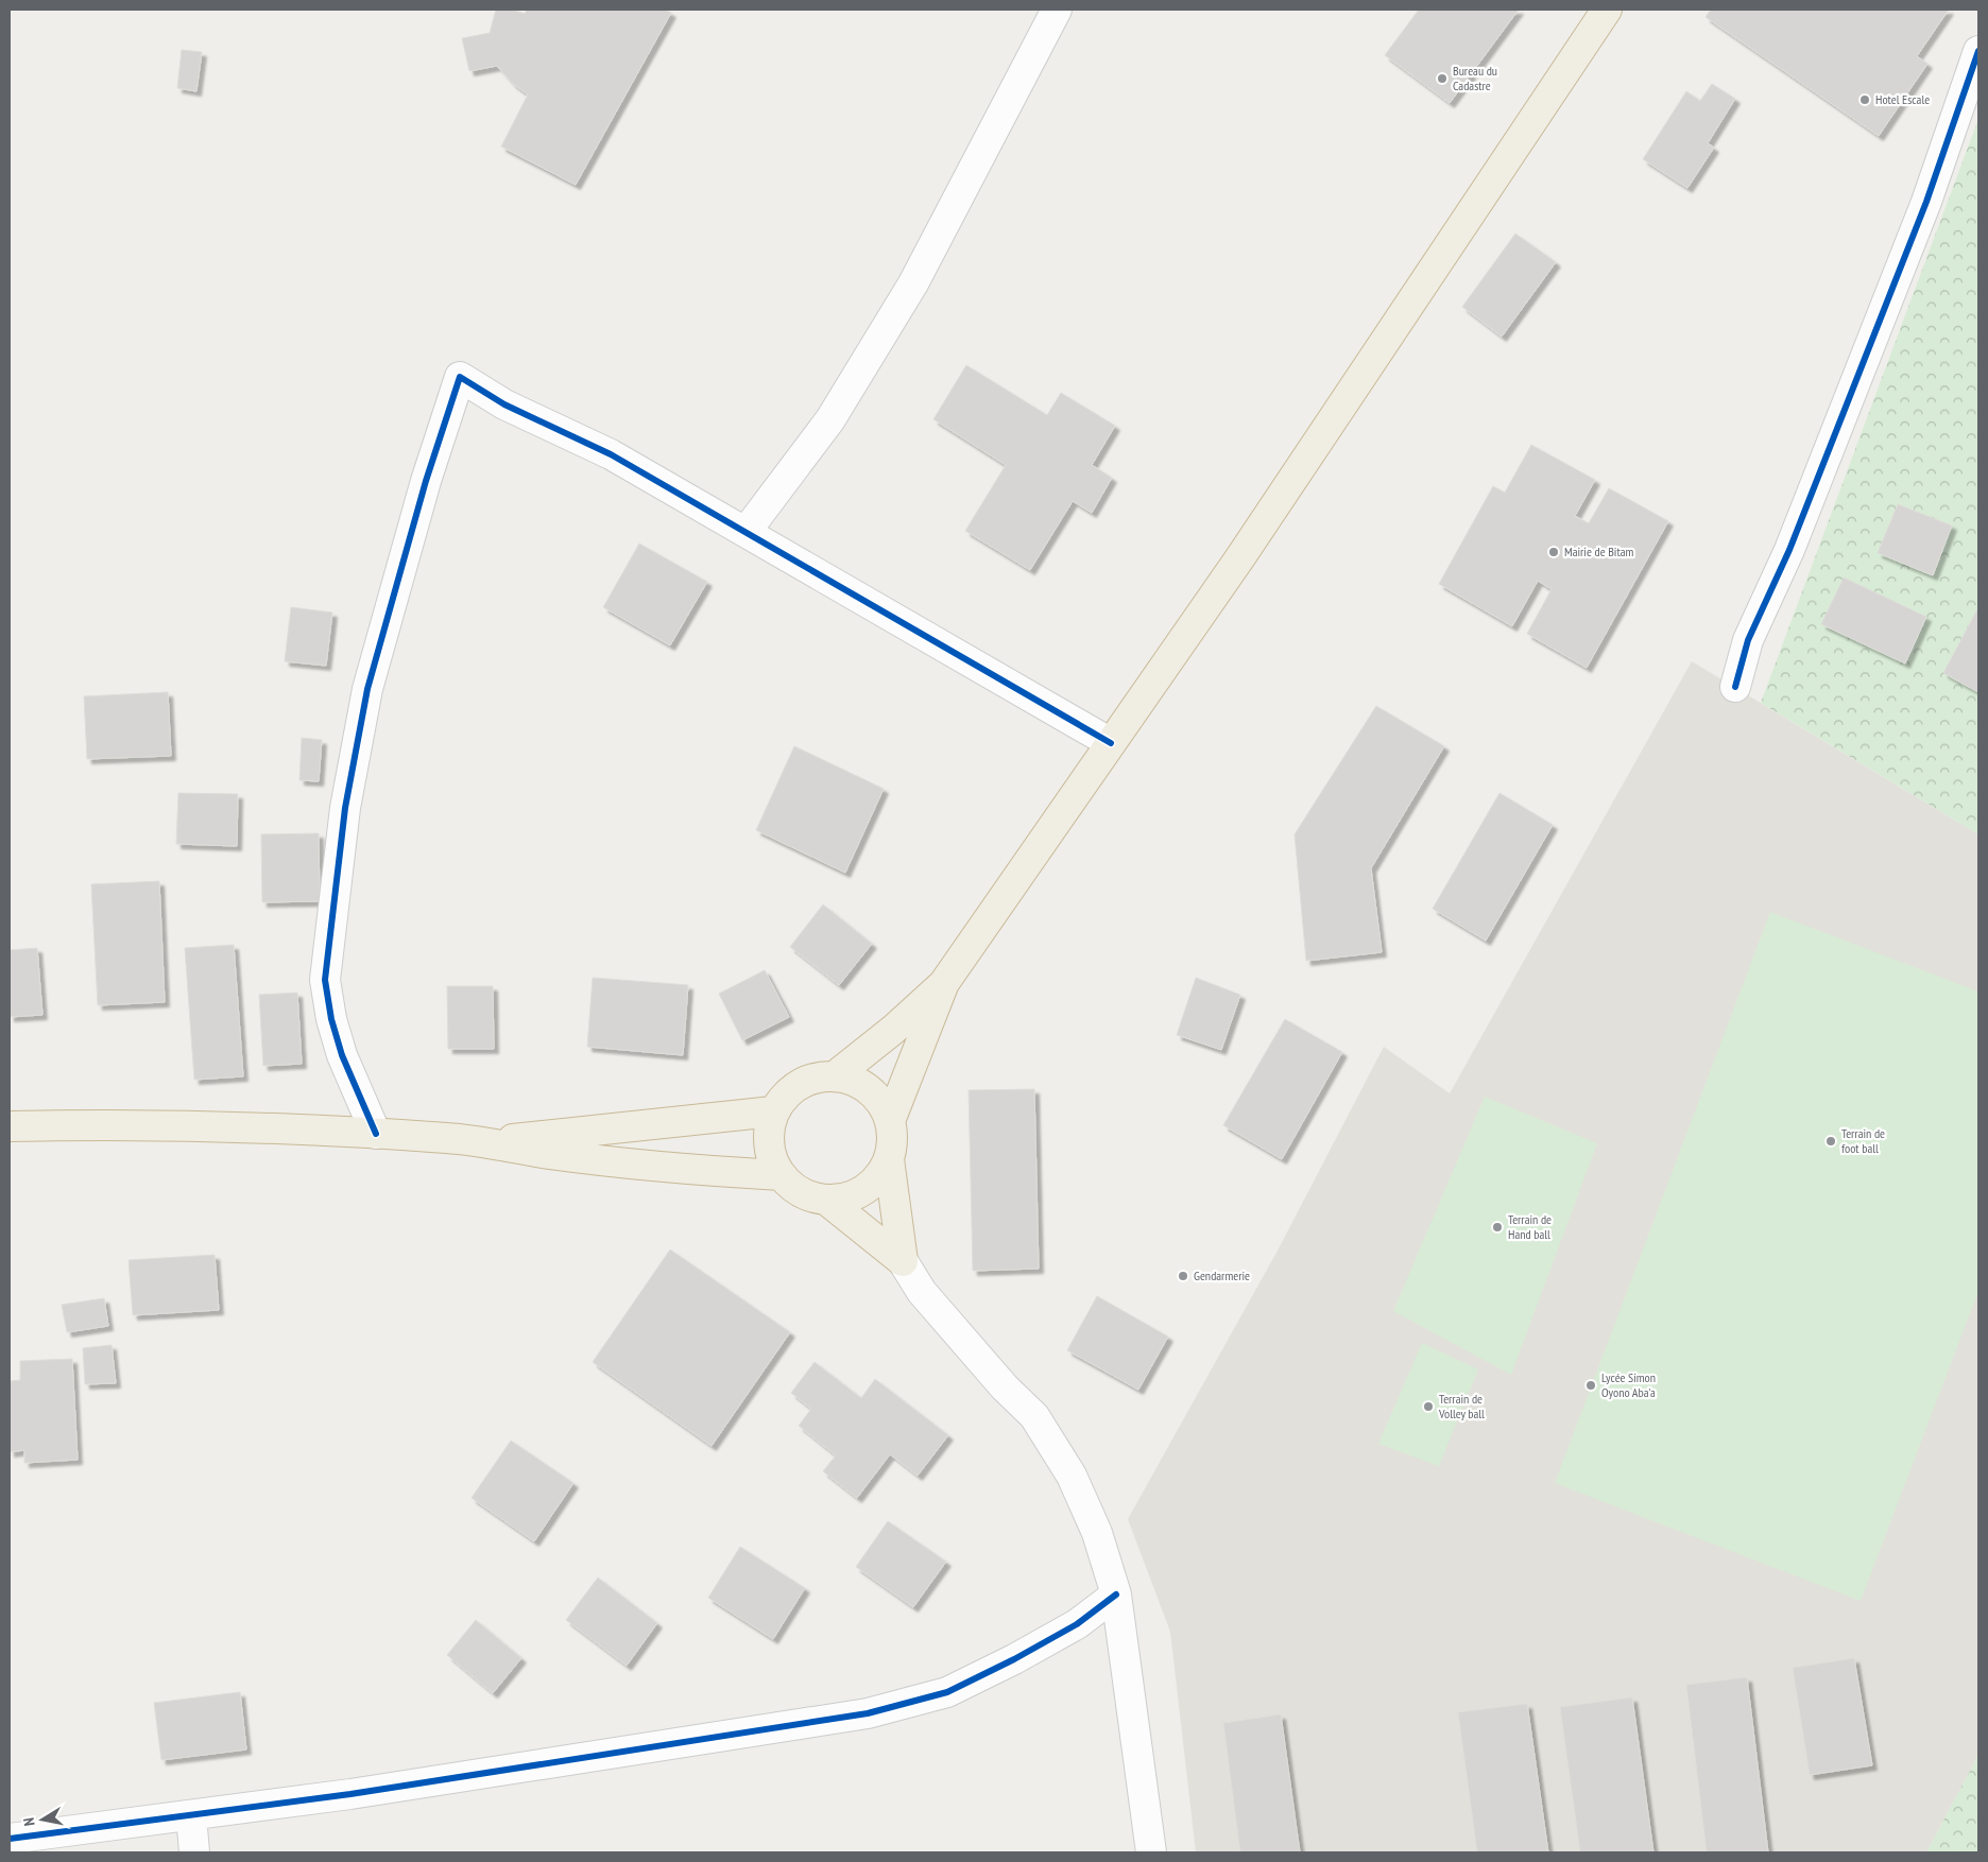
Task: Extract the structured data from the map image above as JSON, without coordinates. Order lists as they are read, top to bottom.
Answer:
{
  "places": [
    "Bureau du Cadastre",
    "Hotel Escale",
    "Mairie de Bitam",
    "Terrain de foot ball",
    "Terrain de Hand ball",
    "Gendarmerie",
    "Lycée Simon Oyono Aba'a",
    "Terrain de Volley ball"
  ],
  "north": "left"
}
